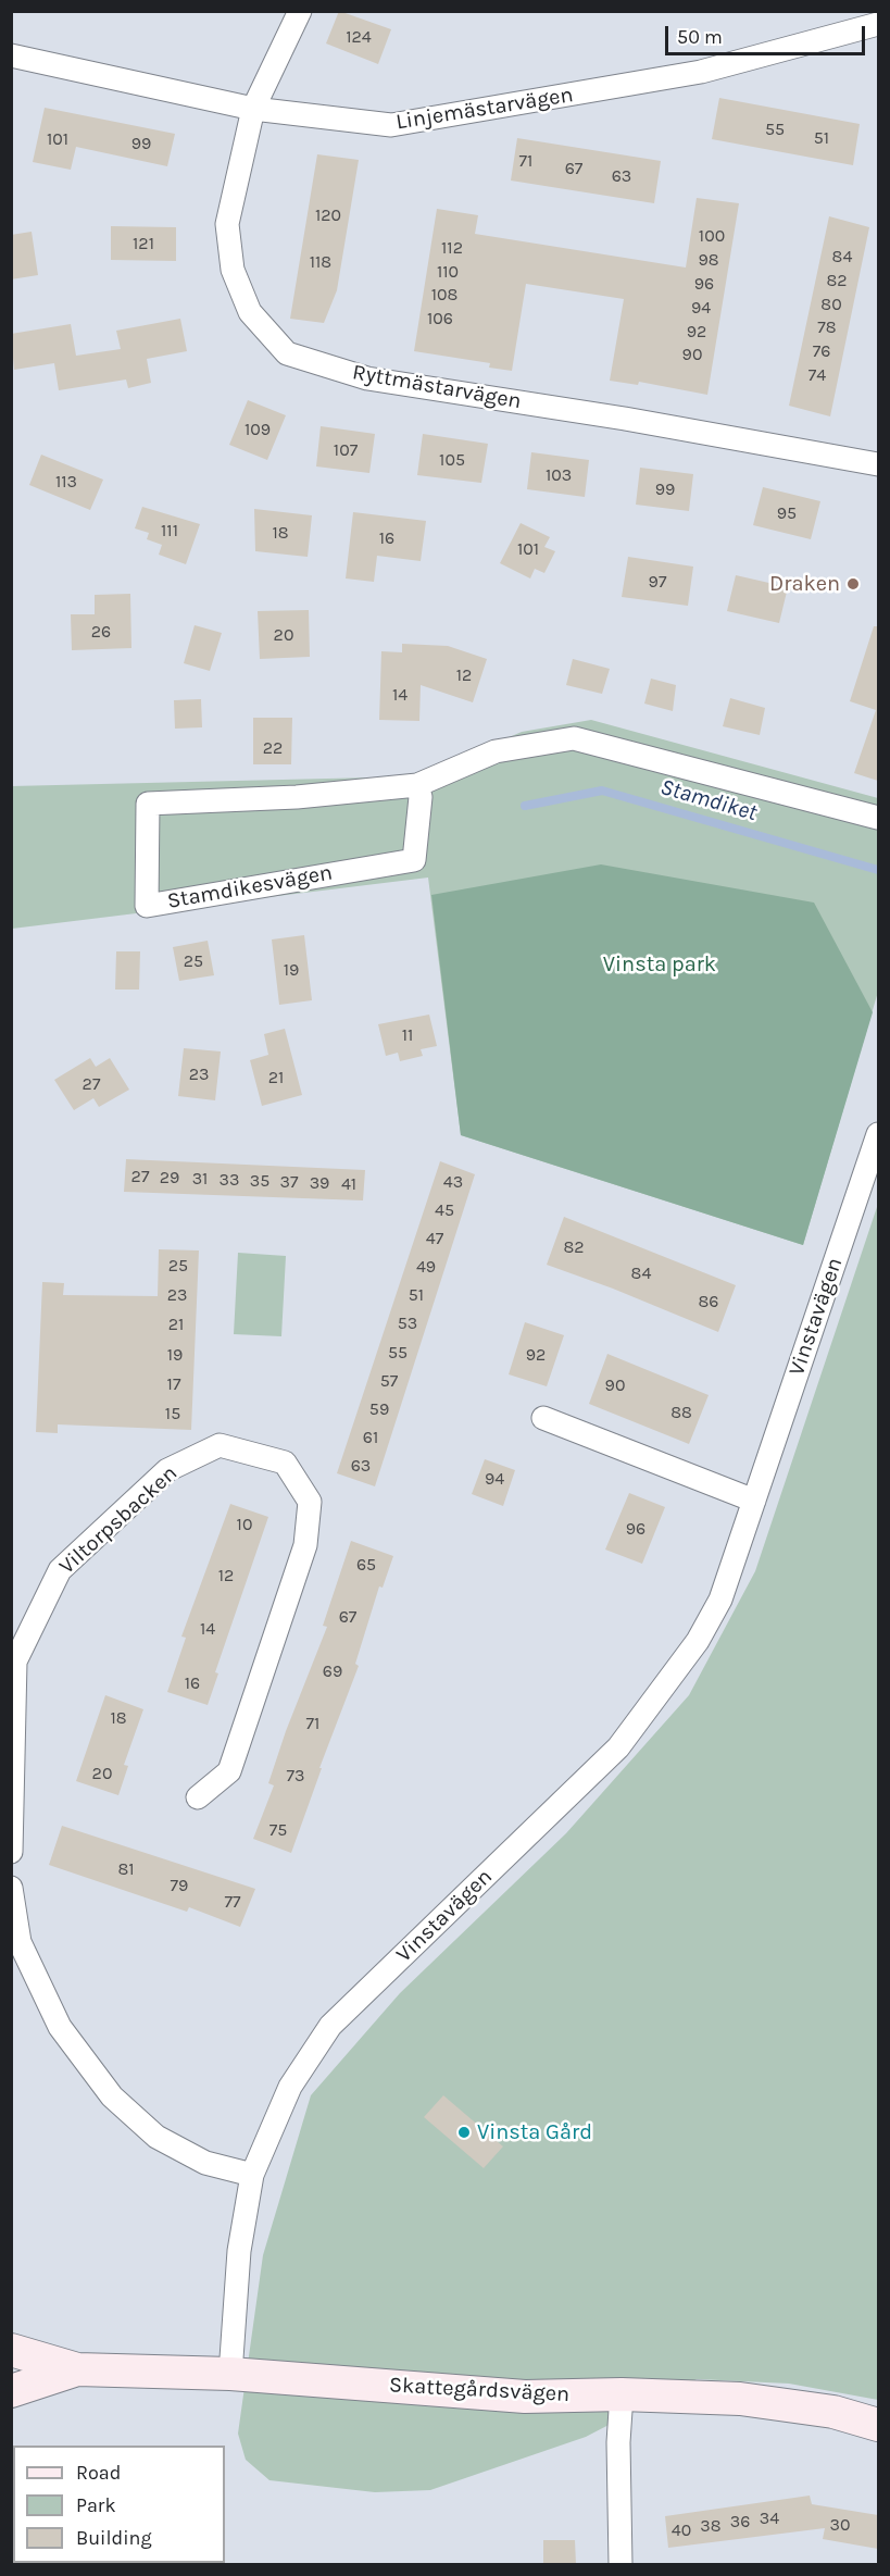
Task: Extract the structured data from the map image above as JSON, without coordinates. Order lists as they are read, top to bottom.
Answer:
{
  "streets": {
    "street": [
      "Linjemästarvägen",
      "Ryttmästarvägen",
      "Stamdikesvägen",
      "Vinstavägen",
      "Viltorpsbacken",
      "Skattegårdsvägen"
    ]
  },
  "crossings": [
    ["Linjemästarvägen", "Ryttmästarvägen"],
    ["Vinstavägen", "Skattegårdsvägen"]
  ],
  "water": ["Stamdiket"],
  "parks": ["Vinsta park"],
  "places": ["Draken", "Vinsta Gård"],
  "house_numbers": [
    "124",
    "55",
    "51",
    "101",
    "99",
    "71",
    "67",
    "63",
    "120",
    "100",
    "121",
    "112",
    "84",
    "98",
    "118",
    "110",
    "82",
    "96",
    "108",
    "80",
    "94",
    "106",
    "78",
    "92",
    "76",
    "90",
    "74",
    "109",
    "107",
    "105",
    "103",
    "113",
    "99",
    "95",
    "111",
    "18",
    "16",
    "101",
    "97",
    "26",
    "20",
    "12",
    "14",
    "22",
    "25",
    "19",
    "11",
    "23",
    "21",
    "27",
    "27",
    "29",
    "31",
    "33",
    "35",
    "37",
    "43",
    "39",
    "41",
    "45",
    "47",
    "82",
    "25",
    "49",
    "84",
    "23",
    "51",
    "86",
    "53",
    "21",
    "55",
    "19",
    "92",
    "57",
    "17",
    "90",
    "59",
    "88",
    "15",
    "61",
    "63",
    "94",
    "10",
    "96",
    "65",
    "12",
    "67",
    "14",
    "69",
    "16",
    "18",
    "71",
    "20",
    "73",
    "75",
    "81",
    "79",
    "77",
    "34",
    "36",
    "30",
    "38",
    "40"
  ],
  "legend": ["Road", "Park", "Building"],
  "scale_bar": "50 m"
}
